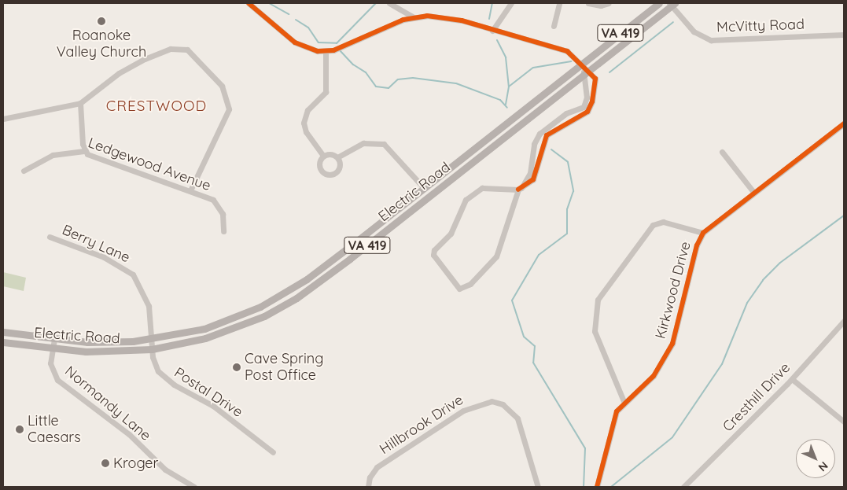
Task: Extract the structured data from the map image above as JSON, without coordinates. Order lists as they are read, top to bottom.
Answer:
{
  "streets": {
    "main road": ["VA 419", "Electric Road"],
    "street": [
      "McVitty Road",
      "Ledgewood Avenue",
      "Berry Lane",
      "Kirkwood Drive",
      "Postal Drive",
      "Cresthill Drive",
      "Normandy Lane",
      "Hillbrook Drive"
    ]
  },
  "crossings": [
    ["McVitty Road", "Electric Road"],
    ["Electric Road", "Berry Lane"],
    ["Electric Road", "Postal Drive"],
    ["Electric Road", "Normandy Lane"],
    ["Berry Lane", "Postal Drive"]
  ],
  "districts": ["CRESTWOOD"],
  "places": [
    "Roanoke Valley Church",
    "Cave Spring Post Office",
    "Little Caesars",
    "Kroger"
  ],
  "north": "bottom right"
}
